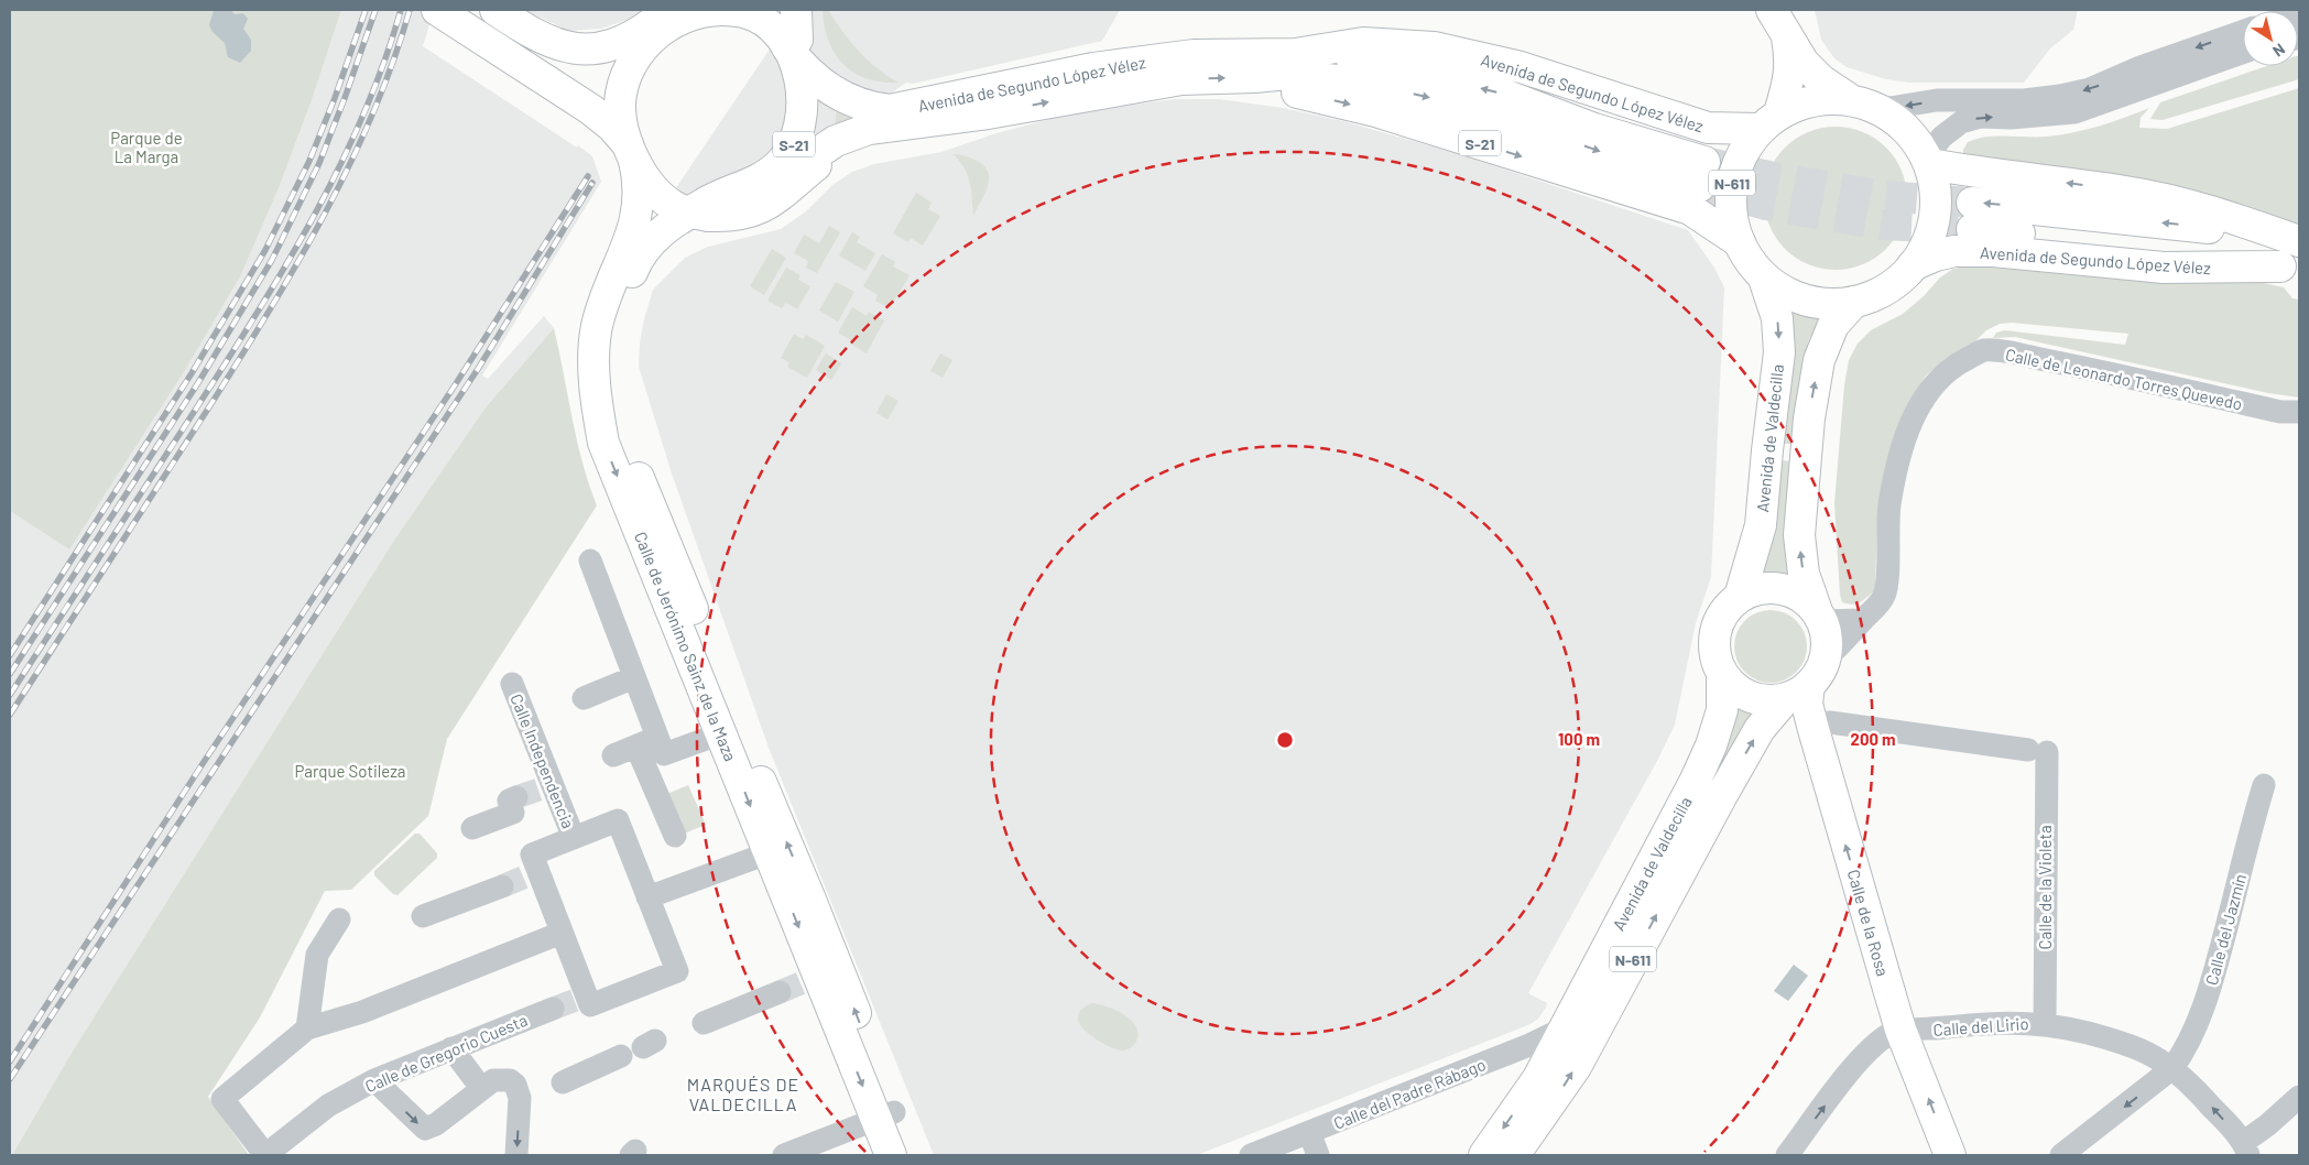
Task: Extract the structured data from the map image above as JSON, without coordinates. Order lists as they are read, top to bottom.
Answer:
{
  "streets": {
    "main road": [
      "Avenida de Segundo López Vélez",
      "S-21",
      "N-611",
      "Avenida de Valdecilla",
      "Calle de Jerónimo Sainz de la Maza",
      "Calle de la Rosa"
    ],
    "street": [
      "Calle de Leonardo Torres Quevedo",
      "Calle Independencia",
      "Calle de la Violeta",
      "Calle del Jazmín",
      "Calle del Lirio",
      "Calle de Gregorio Cuesta",
      "Calle del Padre Rábago"
    ]
  },
  "crossings": [
    ["Avenida de Segundo López Vélez", "S-21"],
    ["Avenida de Segundo López Vélez", "N-611"],
    ["Avenida de Segundo López Vélez", "Calle de Jerónimo Sainz de la Maza"],
    ["S-21", "Calle de Jerónimo Sainz de la Maza"],
    ["N-611", "Avenida de Valdecilla"],
    ["Calle de Leonardo Torres Quevedo", "Avenida de Valdecilla"],
    ["Calle de Leonardo Torres Quevedo", "Calle de la Rosa"],
    ["Avenida de Valdecilla", "Calle de la Rosa"],
    ["Avenida de Valdecilla", "Calle del Padre Rábago"],
    ["Calle de la Violeta", "Calle del Lirio"],
    ["Calle de la Rosa", "Calle del Lirio"],
    ["Calle del Jazmín", "Calle del Lirio"]
  ],
  "one_way": ["Calle de la Rosa"],
  "districts": ["MARQUÉS DE VALDECILLA"],
  "parks": ["Parque de La Marga", "Parque Sotileza"],
  "north": "bottom right",
  "rings": ["100 m", "200 m"]
}
